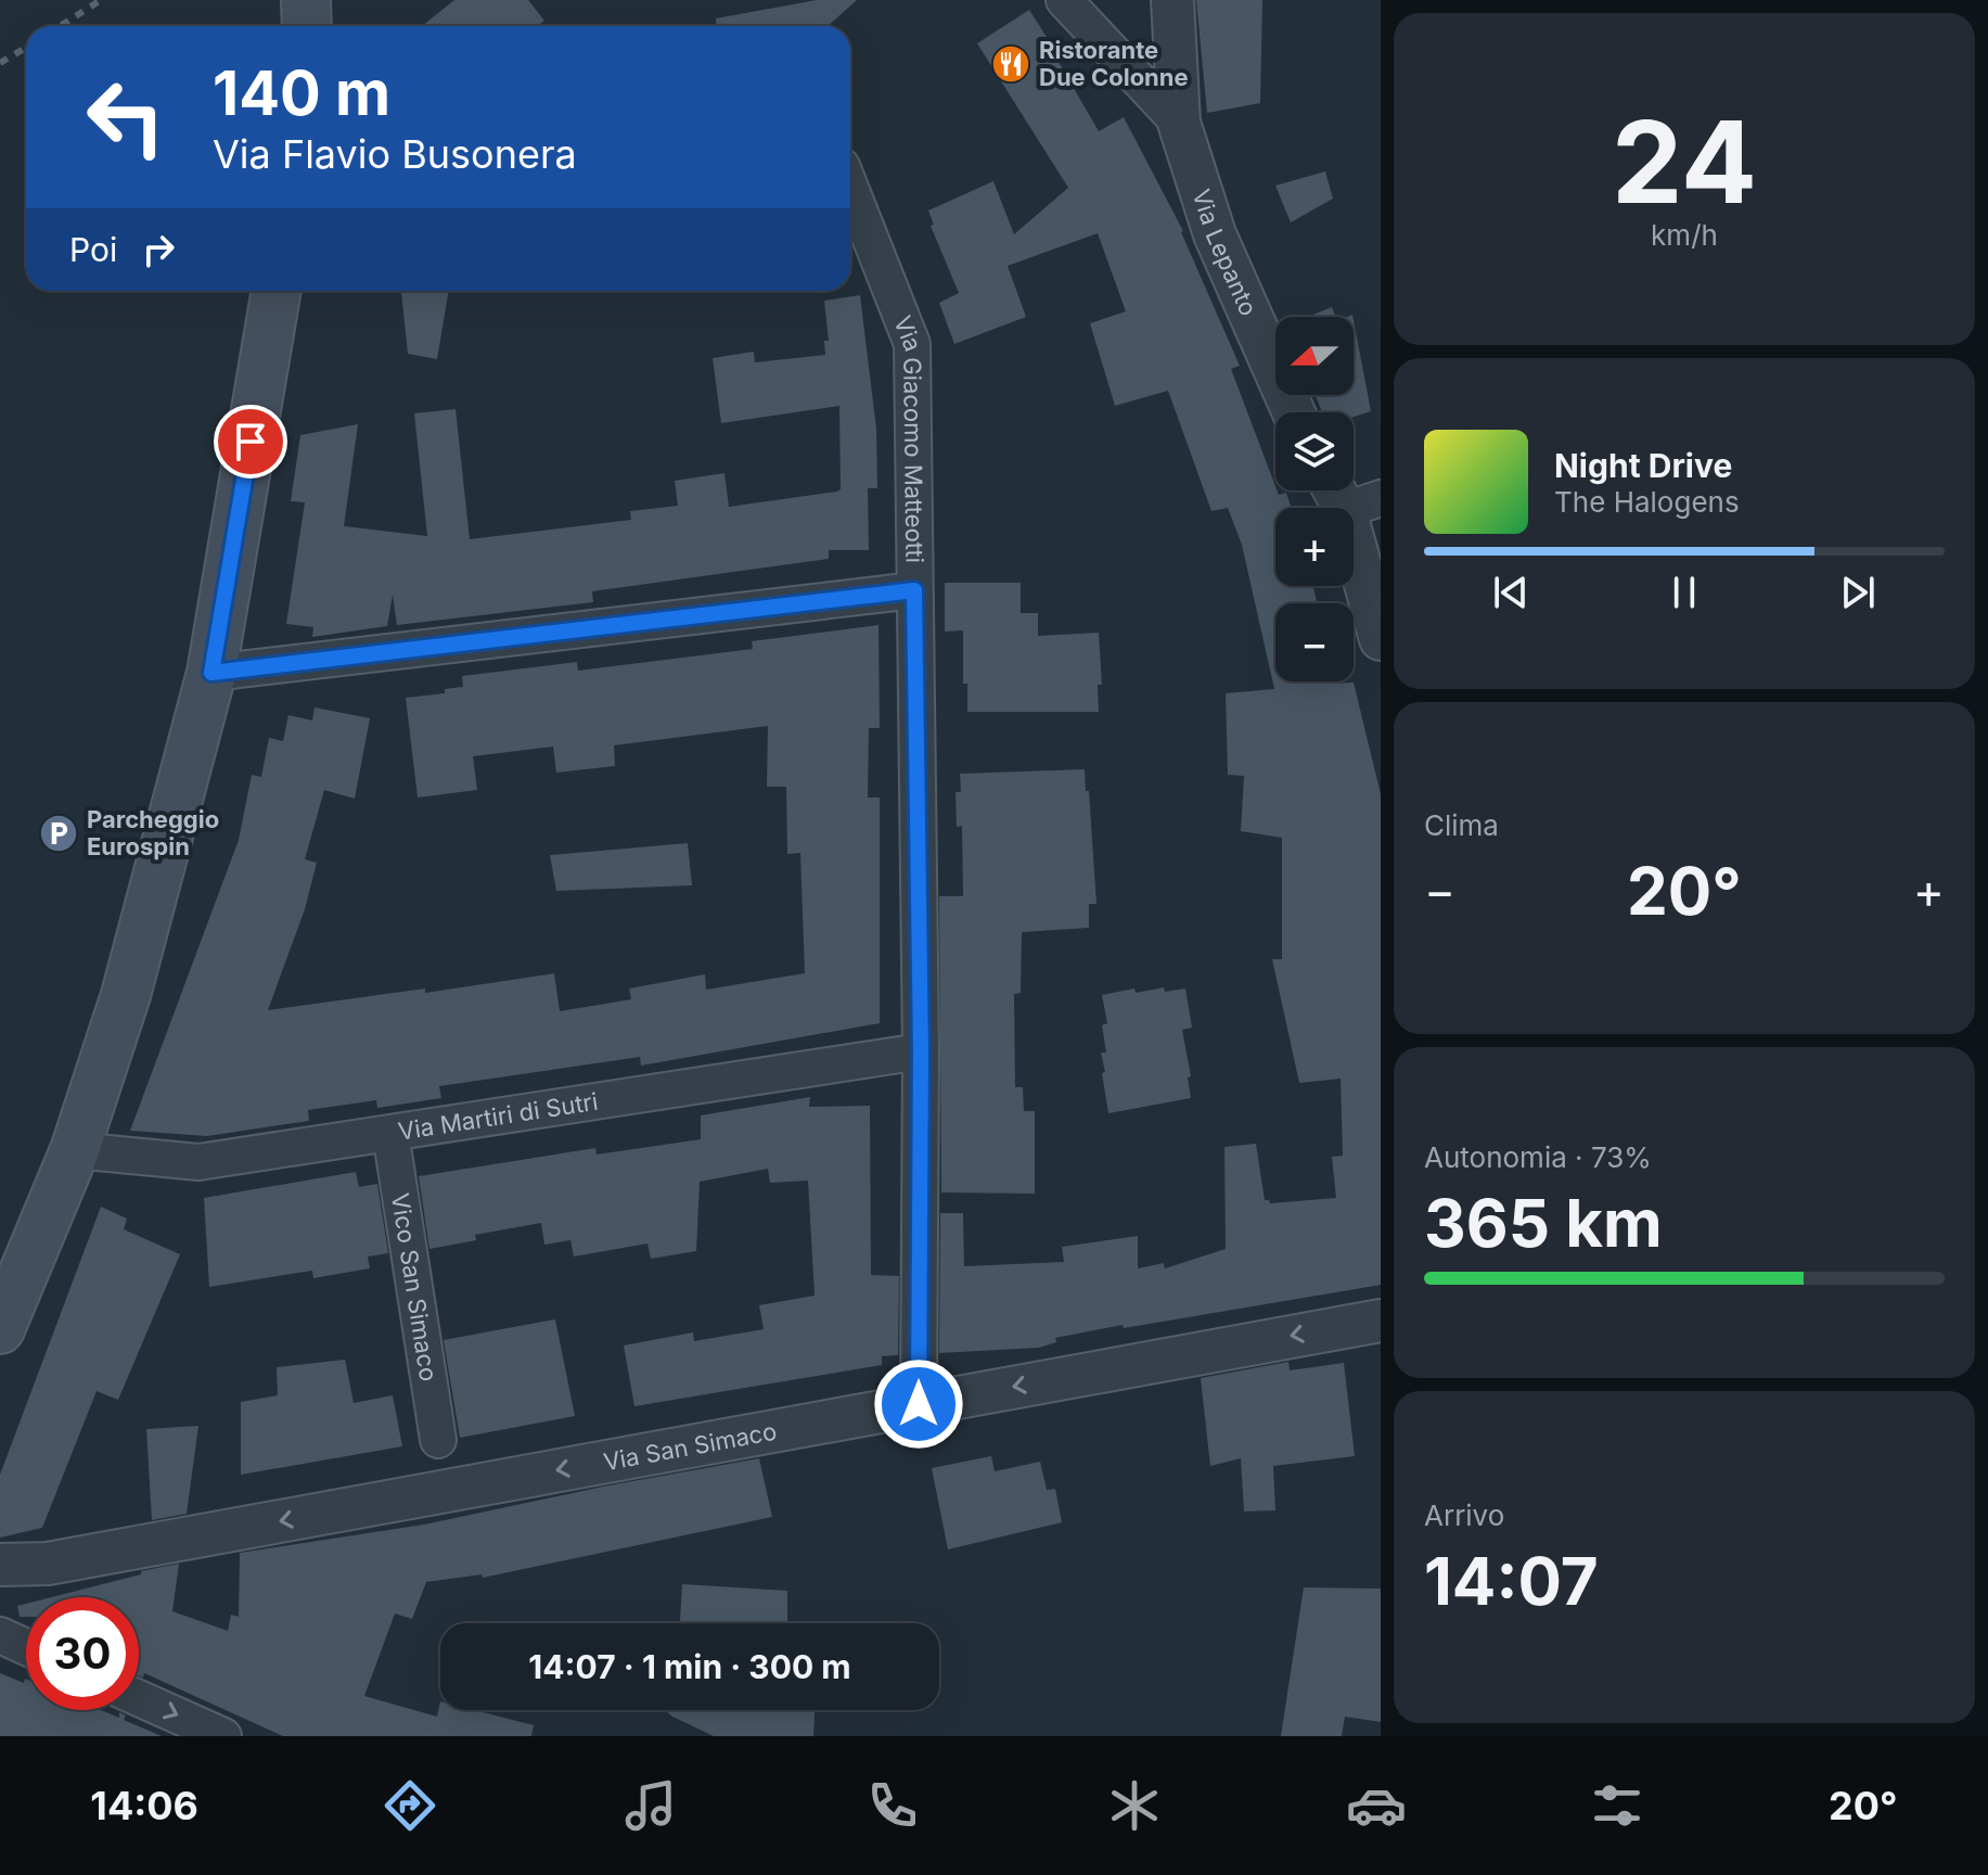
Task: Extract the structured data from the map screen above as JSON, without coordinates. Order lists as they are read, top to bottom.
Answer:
{
  "streets": {
    "street": [
      "Via Lepanto",
      "Via Giacomo Matteotti",
      "Via Martiri di Sutri",
      "Vico San Simaco",
      "Via San Simaco"
    ]
  },
  "crossings": [
    ["Via Giacomo Matteotti", "Via Martiri di Sutri"],
    ["Via Giacomo Matteotti", "Via San Simaco"],
    ["Via Martiri di Sutri", "Vico San Simaco"]
  ],
  "one_way": ["Via San Simaco"],
  "places": {
    "restaurant": ["Ristorante Due Colonne"],
    "parking": ["Parcheggio Eurospin"]
  },
  "north": "left",
  "page": {
    "tile": [
      ["24", "km/h"],
      "Clima",
      ["Autonomia · 73%", "365 km"],
      ["Arrivo", "14:07"]
    ],
    "turn": ["140 m", "Via Flavio Busonera"],
    "then": "Poi",
    "map_buttons": ["+", "−"],
    "song": ["Night Drive", "The Halogens"],
    "heat": ["−", "20°", "+"],
    "limit": "30",
    "trip": "14:07 · 1 min · 300 m",
    "tabs": ["14:06", "20°"]
  }
}
